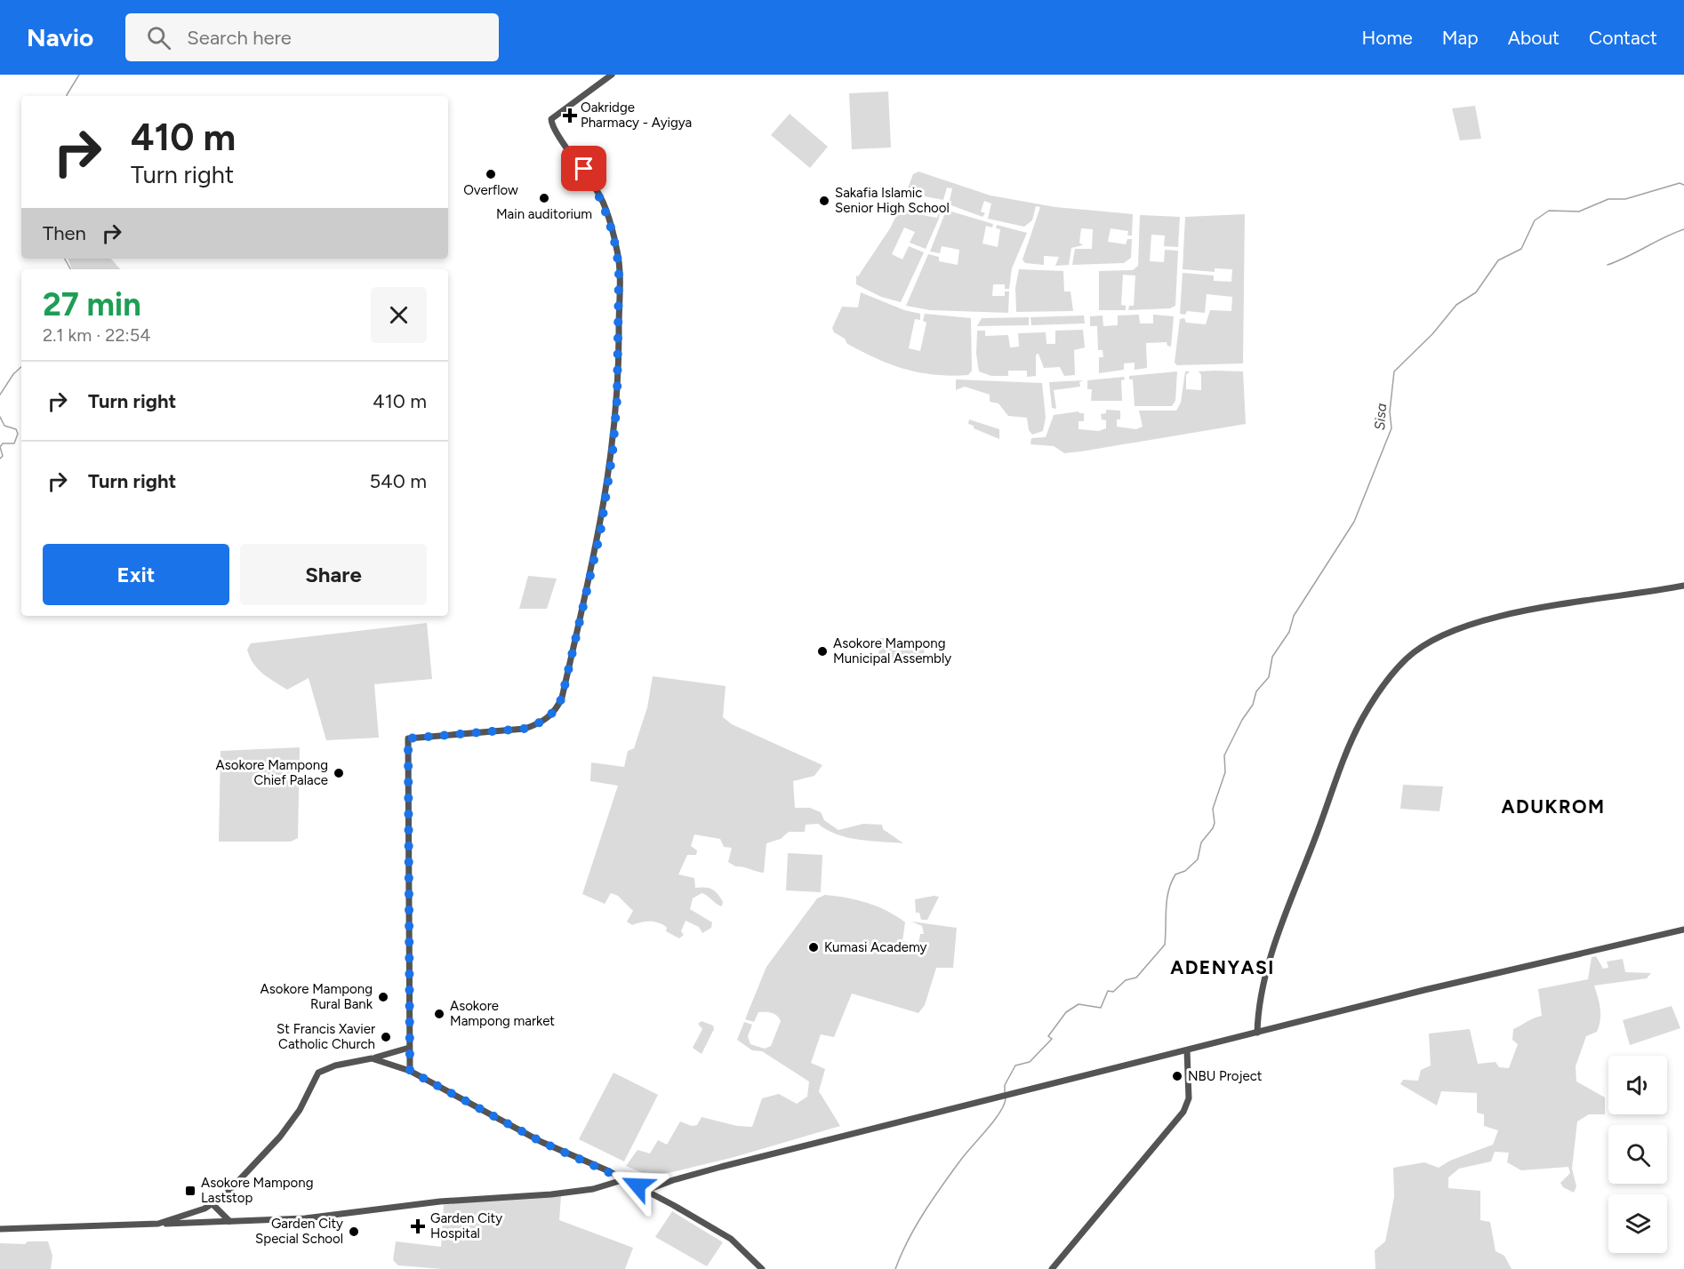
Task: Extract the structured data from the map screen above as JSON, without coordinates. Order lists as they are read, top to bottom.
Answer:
{
  "districts": ["ADUKROM", "ADENYASI"],
  "water": ["Sisa"],
  "places": {
    "health": ["Oakridge Pharmacy - Ayigya", "Garden City Hospital"],
    "other": [
      "Overflow",
      "Main auditorium",
      "Sakafia Islamic Senior High School",
      "Asokore Mampong Municipal Assembly",
      "Asokore Mampong Chief Palace",
      "Kumasi Academy",
      "Asokore Mampong Rural Bank",
      "Asokore Mampong market",
      "St Francis Xavier Catholic Church",
      "NBU Project",
      "Garden City Special School"
    ],
    "transit": ["Asokore Mampong Laststop"]
  },
  "page": {
    "header": "Navio",
    "search": "Search here",
    "nav": [
      "Home",
      "Map",
      "About",
      "Contact"
    ],
    "turn": ["410 m", "Turn right"],
    "then": "Then",
    "heading": ["27 min", "2.1 km · 22:54"],
    "list": [
      {
        "name": "Turn right",
        "value": "410 m"
      },
      {
        "name": "Turn right",
        "value": "540 m"
      }
    ],
    "buttons": ["Exit", "Share"]
  }
}
